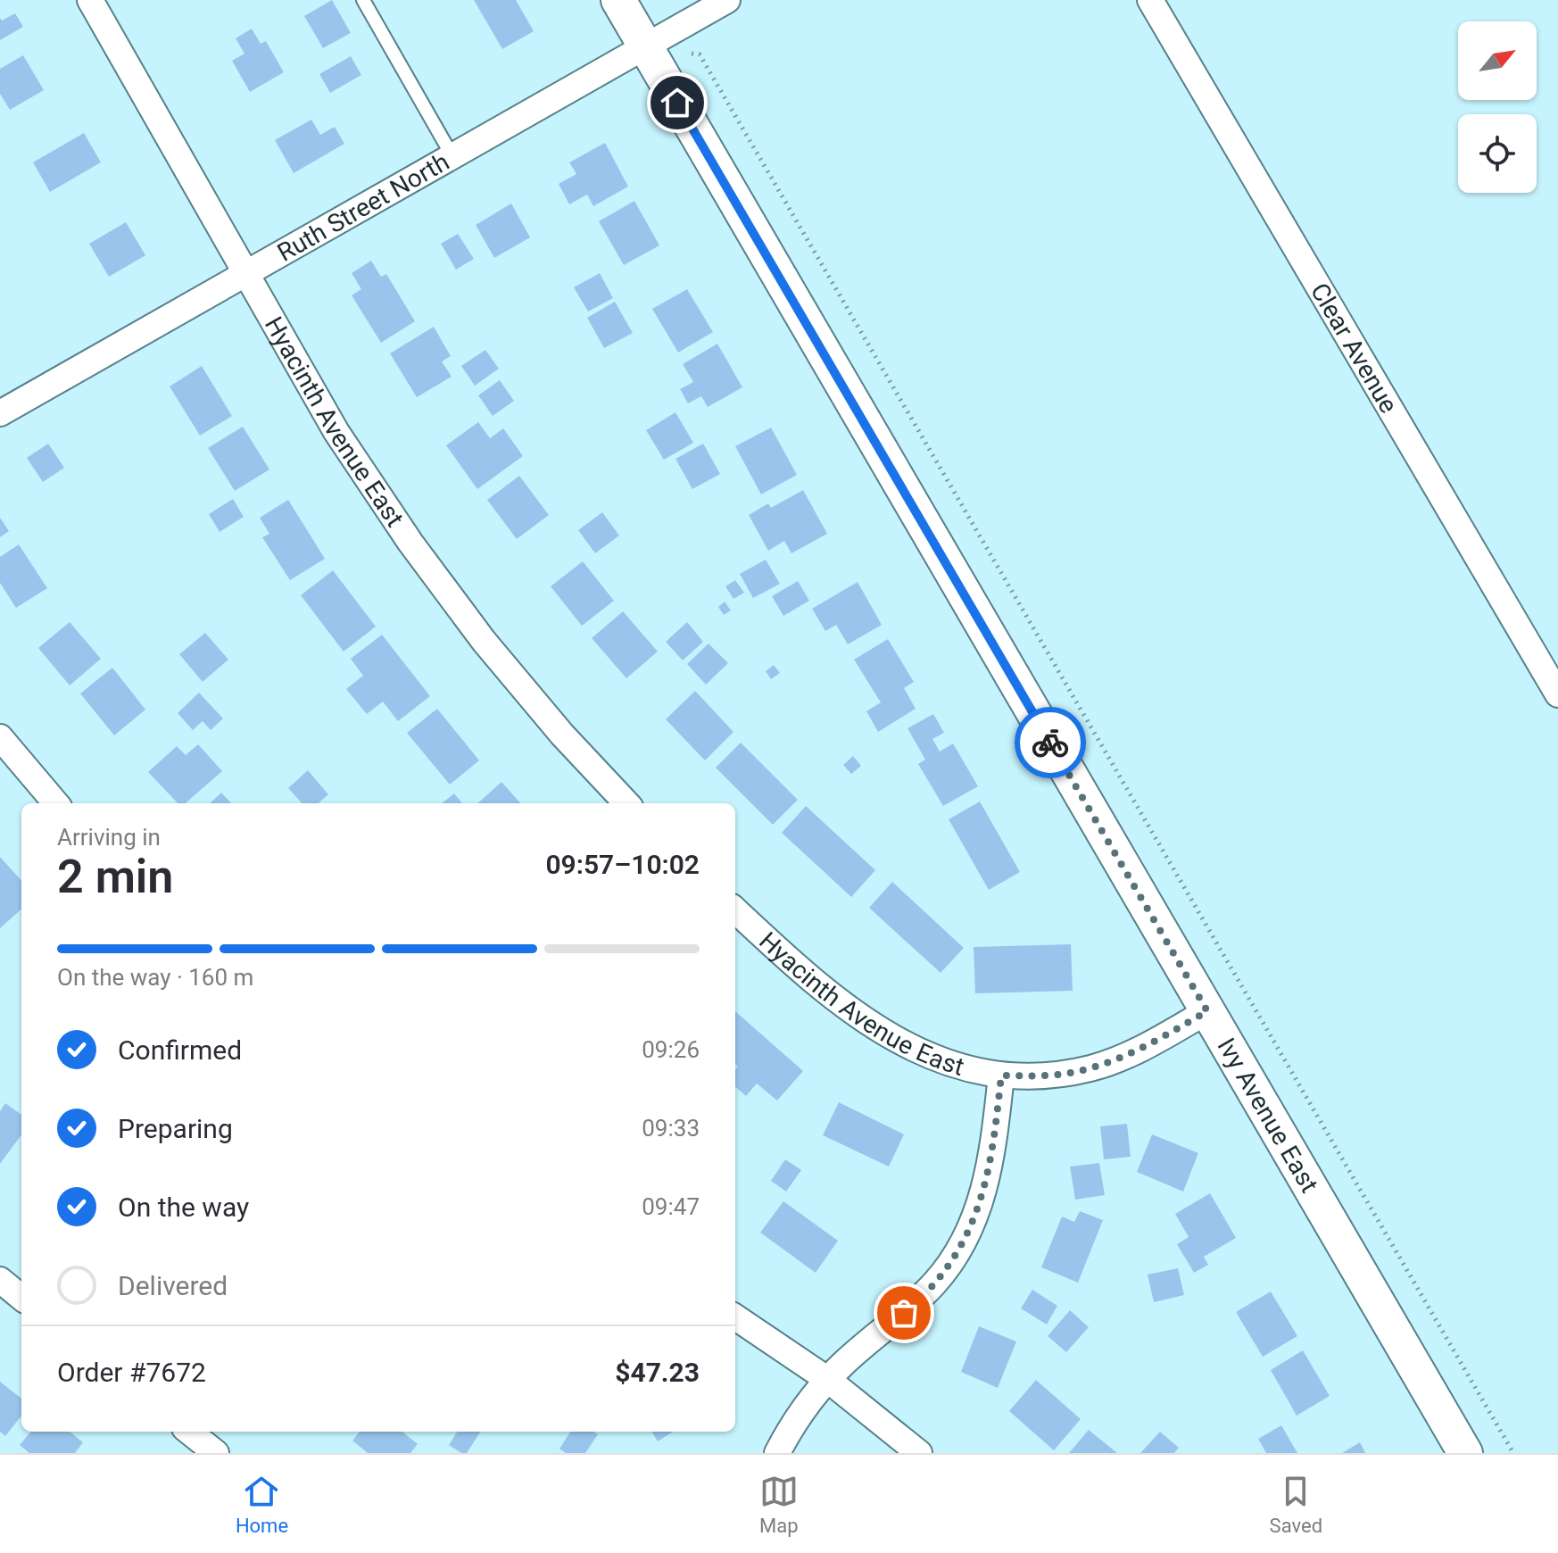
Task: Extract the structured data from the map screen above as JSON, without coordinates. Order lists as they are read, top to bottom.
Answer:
{
  "streets": {
    "street": [
      "Ruth Street North",
      "Clear Avenue",
      "Hyacinth Avenue East",
      "Ivy Avenue East"
    ]
  },
  "crossings": [
    ["Ruth Street North", "Hyacinth Avenue East"],
    ["Ruth Street North", "Ivy Avenue East"],
    ["Hyacinth Avenue East", "Ivy Avenue East"]
  ],
  "north": "top right",
  "page": {
    "heading": ["2 min", "Arriving in", "09:57–10:02"],
    "panel": ["Order #7672", "$47.23"],
    "bar": "On the way · 160 m",
    "list": [
      ["Confirmed", "09:26"],
      ["Preparing", "09:33"],
      ["On the way", "09:47"],
      "Delivered"
    ],
    "tabs": ["Home", "Map", "Saved"]
  }
}
